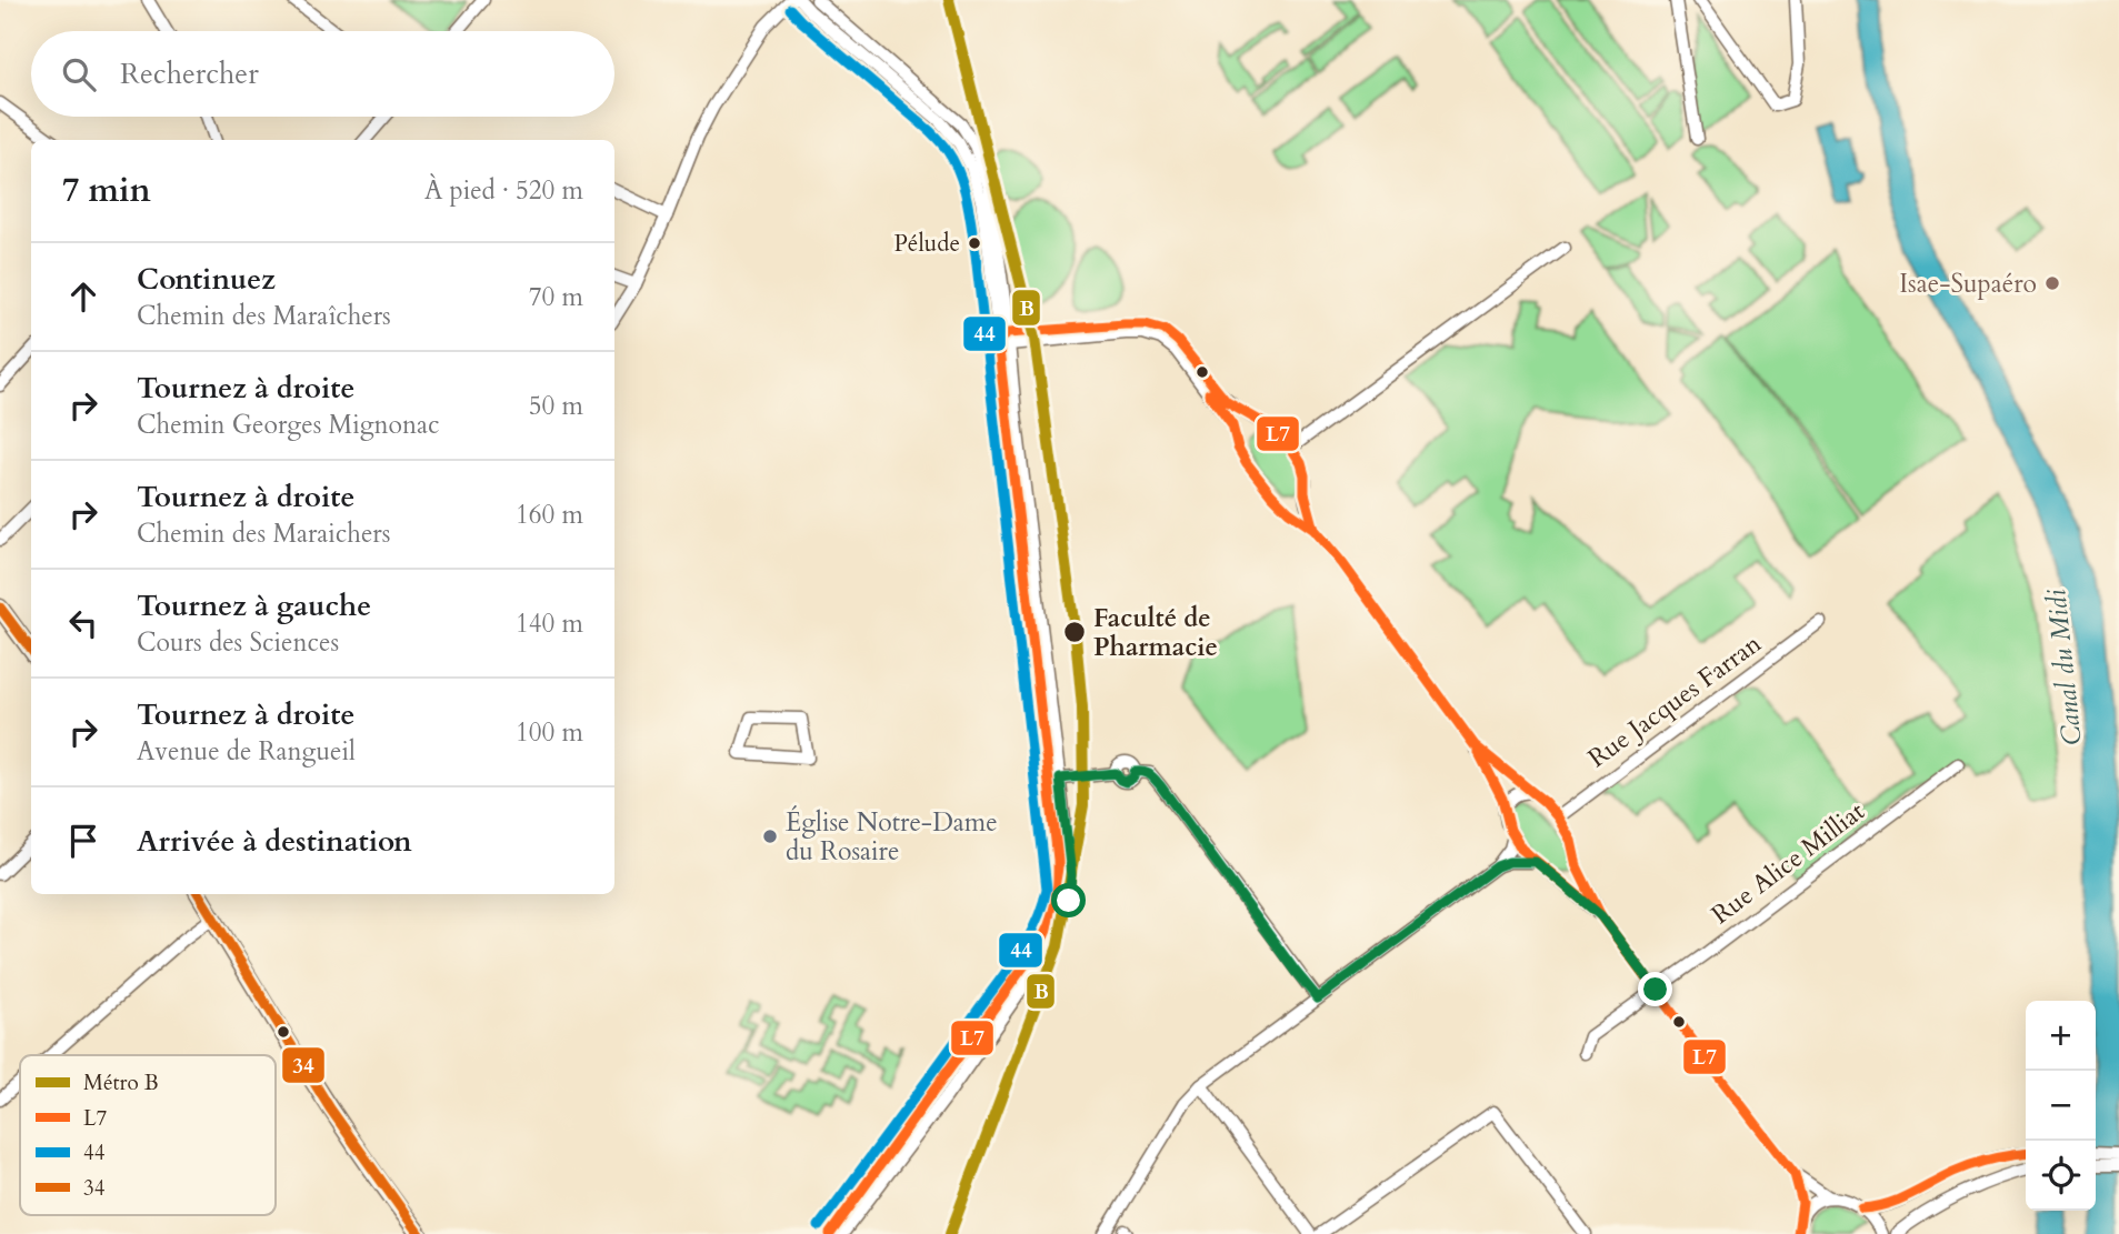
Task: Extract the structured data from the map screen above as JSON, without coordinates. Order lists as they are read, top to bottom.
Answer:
{
  "streets": {
    "street": ["Rue Jacques Farran", "Rue Alice Milliat"]
  },
  "water": ["Canal du Midi"],
  "places": [
    "Pélude",
    "Isae-Supaéro",
    "Faculté de Pharmacie",
    "Église Notre-Dame du Rosaire"
  ],
  "lines": [
    "metro line B",
    "transit line 44",
    "transit line L7",
    "transit line 34"
  ],
  "legend": [
    "Métro B",
    "L7",
    "44",
    "34"
  ],
  "page": {
    "search": "Rechercher",
    "heading": ["7 min", "À pied · 520 m"],
    "list": [
      ["Continuez", "Chemin des Maraîchers", "70 m"],
      ["Tournez à droite", "Chemin Georges Mignonac", "50 m"],
      ["Tournez à droite", "Chemin des Maraichers", "160 m"],
      ["Tournez à gauche", "Cours des Sciences", "140 m"],
      ["Tournez à droite", "Avenue de Rangueil", "100 m"],
      "Arrivée à destination"
    ],
    "map_buttons": ["+", "−"]
  }
}
